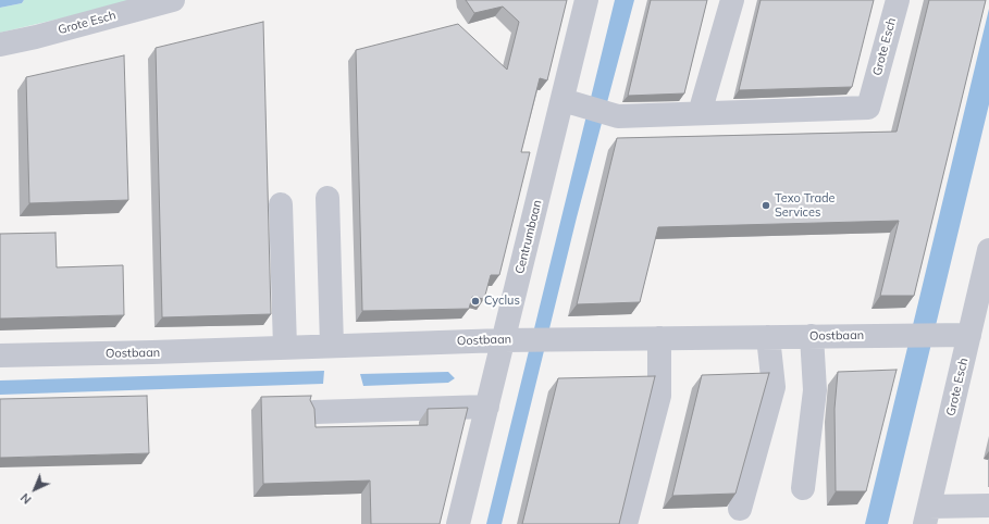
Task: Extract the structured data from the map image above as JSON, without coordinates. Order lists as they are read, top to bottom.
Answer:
{
  "streets": {
    "street": ["Grote Esch", "Centrumbaan", "Oostbaan"]
  },
  "crossings": [
    ["Grote Esch", "Centrumbaan"],
    ["Grote Esch", "Oostbaan"],
    ["Centrumbaan", "Oostbaan"]
  ],
  "places": ["Texo Trade Services", "Cyclus"],
  "north": "bottom left"
}
